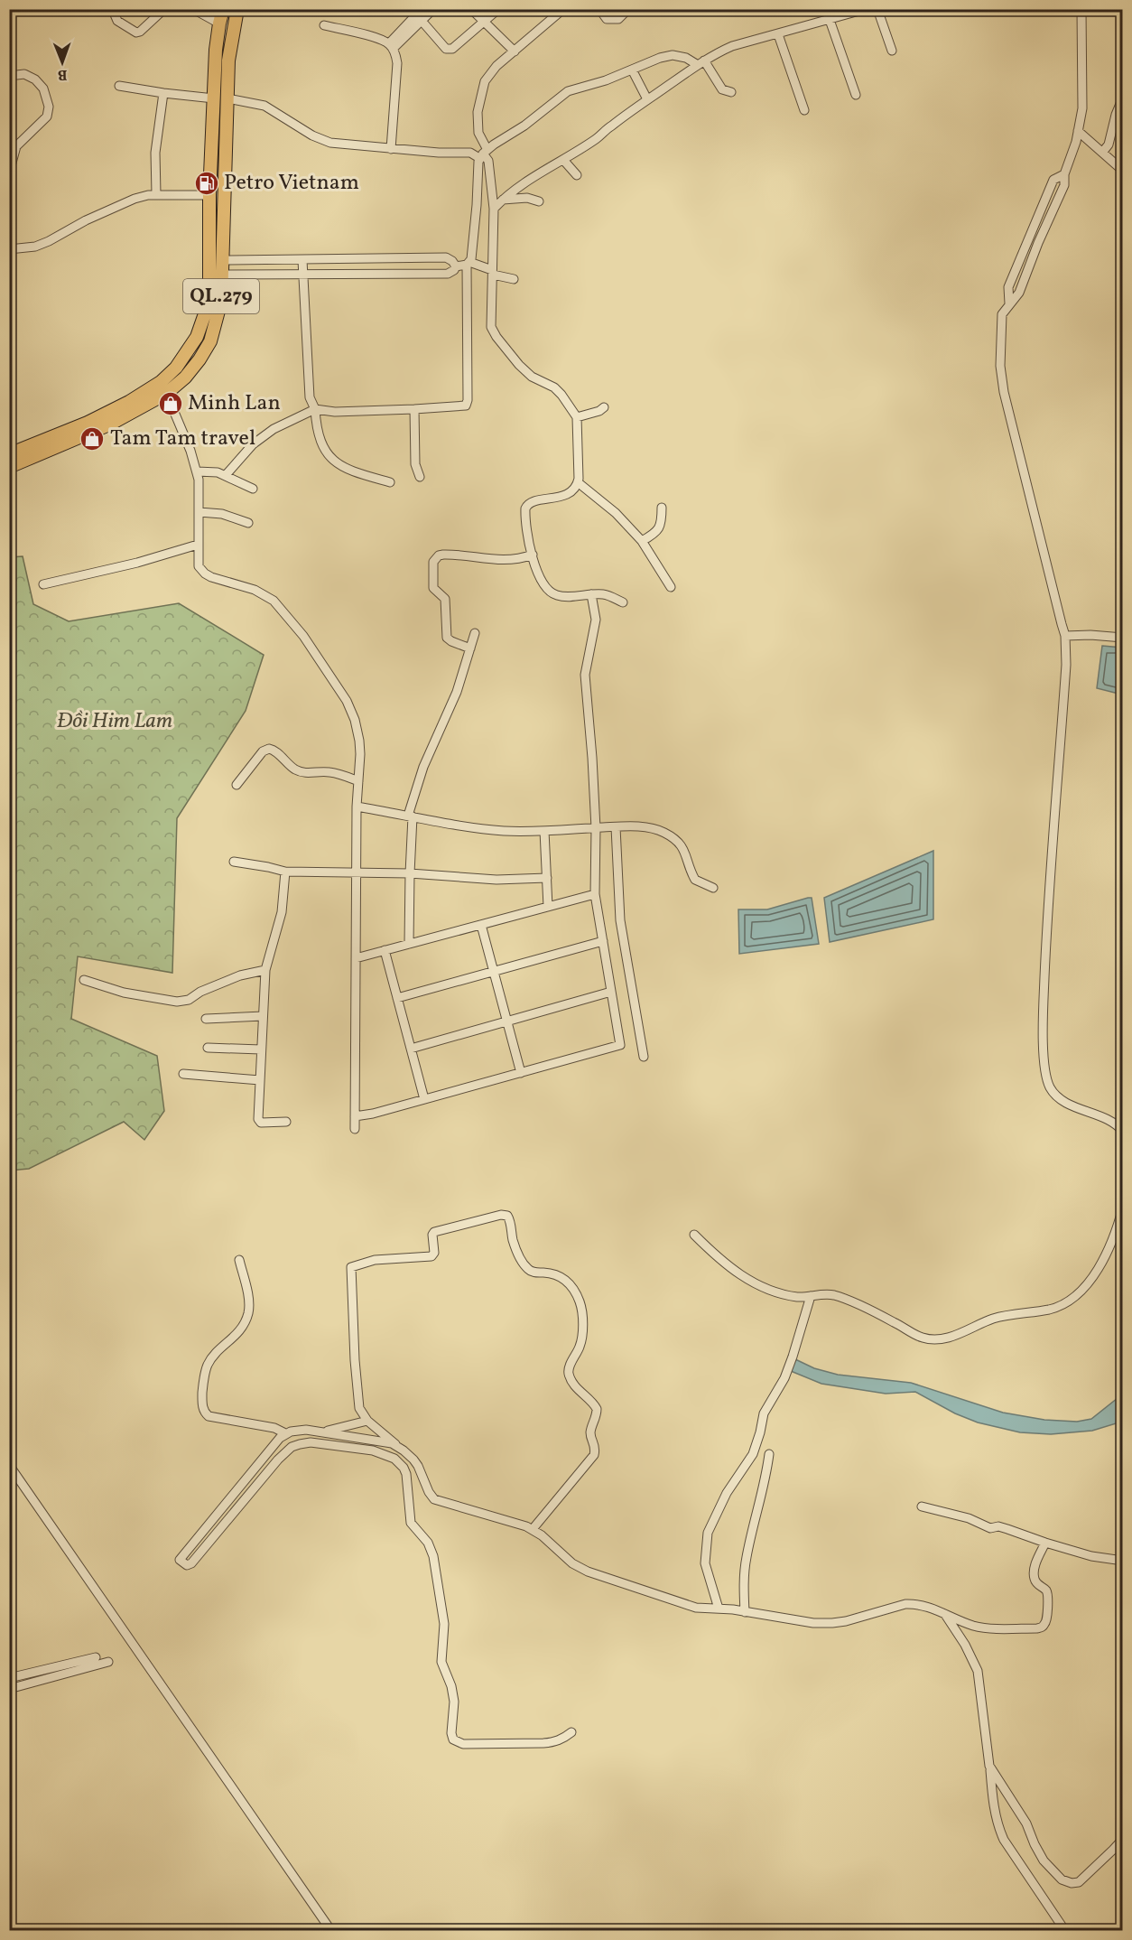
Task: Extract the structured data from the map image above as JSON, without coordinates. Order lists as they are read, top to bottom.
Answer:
{
  "streets": {
    "highway": ["QL.279"]
  },
  "parks": ["Đồi Him Lam"],
  "places": {
    "fuel station": ["Petro Vietnam"],
    "shop": ["Minh Lan", "Tam Tam travel"]
  },
  "north": "bottom"
}
